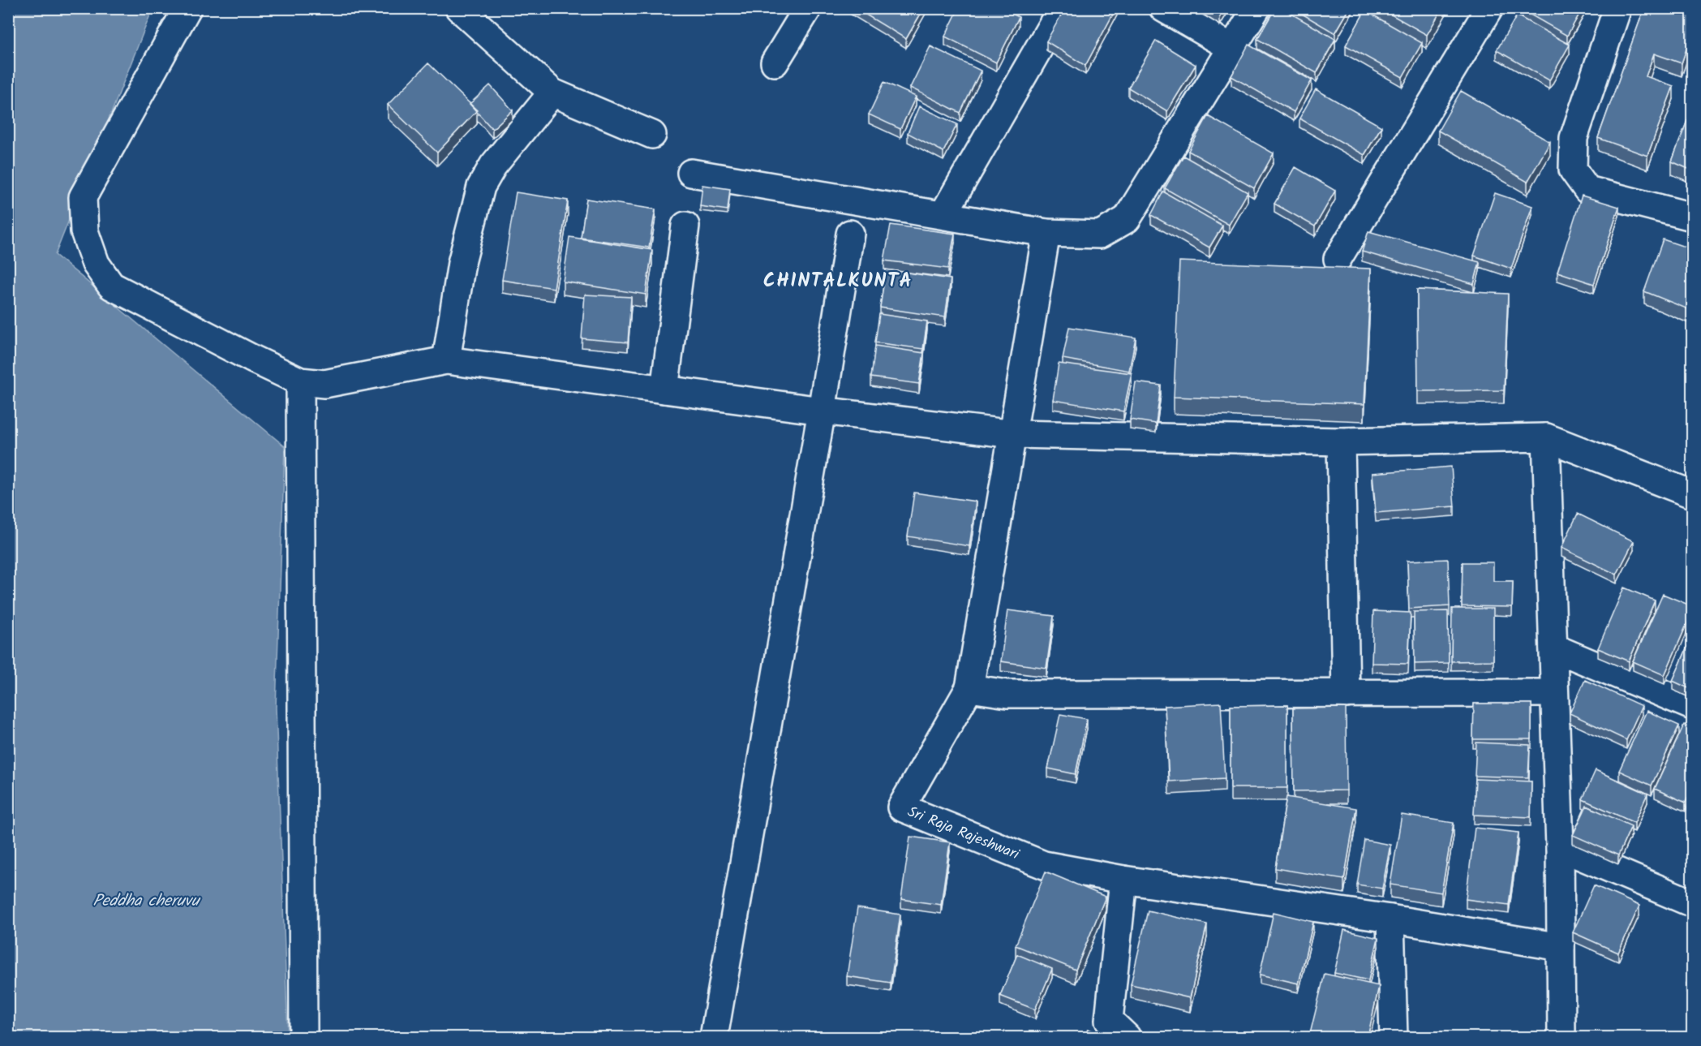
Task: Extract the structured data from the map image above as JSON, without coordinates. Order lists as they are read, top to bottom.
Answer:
{
  "streets": {
    "street": ["Sri Raja Rajeshwari"]
  },
  "districts": ["CHINTALKUNTA"],
  "water": ["Peddha cheruvu"]
}
